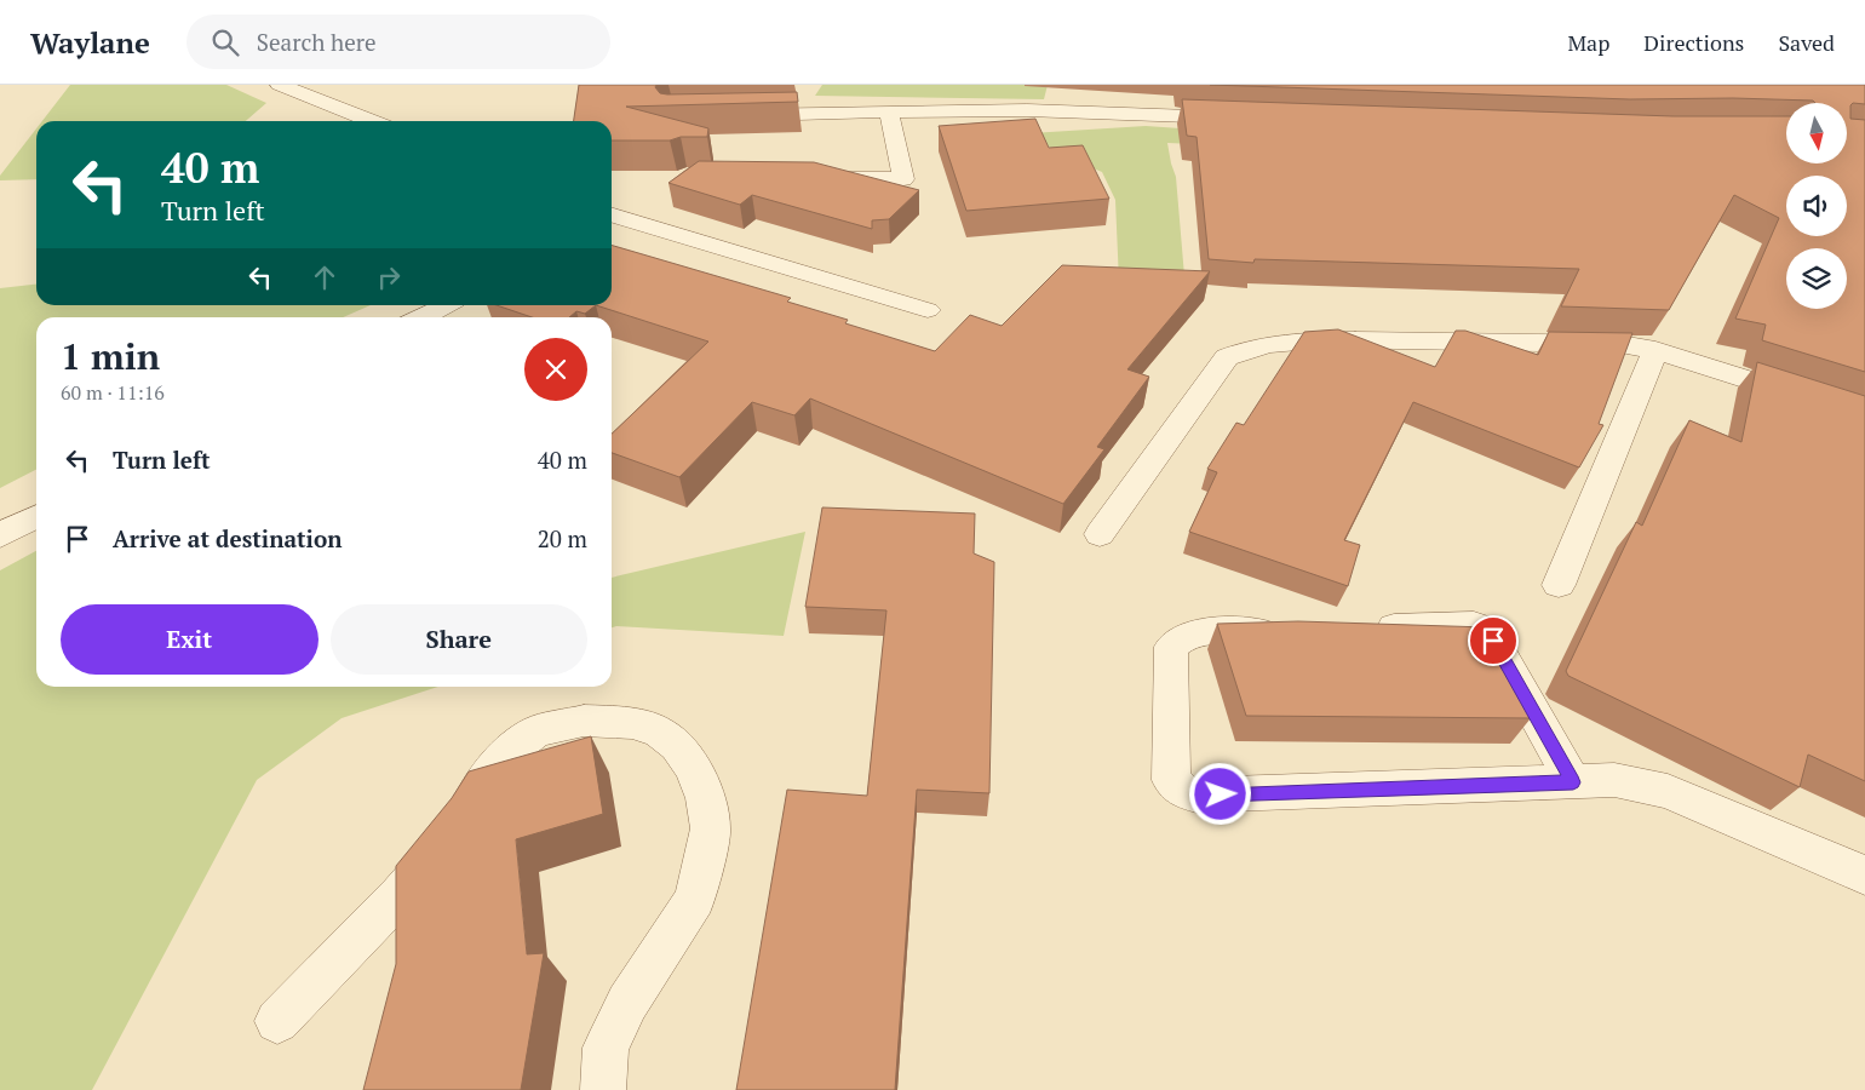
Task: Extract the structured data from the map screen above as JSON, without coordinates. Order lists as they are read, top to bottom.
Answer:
{
  "north": "bottom",
  "page": {
    "header": "Waylane",
    "search": "Search here",
    "nav": ["Map", "Directions", "Saved"],
    "turn": ["40 m", "Turn left"],
    "heading": ["1 min", "60 m · 11:16"],
    "list": [
      {
        "name": "Turn left",
        "value": "40 m"
      },
      {
        "name": "Arrive at destination",
        "value": "20 m"
      }
    ],
    "buttons": ["Exit", "Share"]
  }
}
